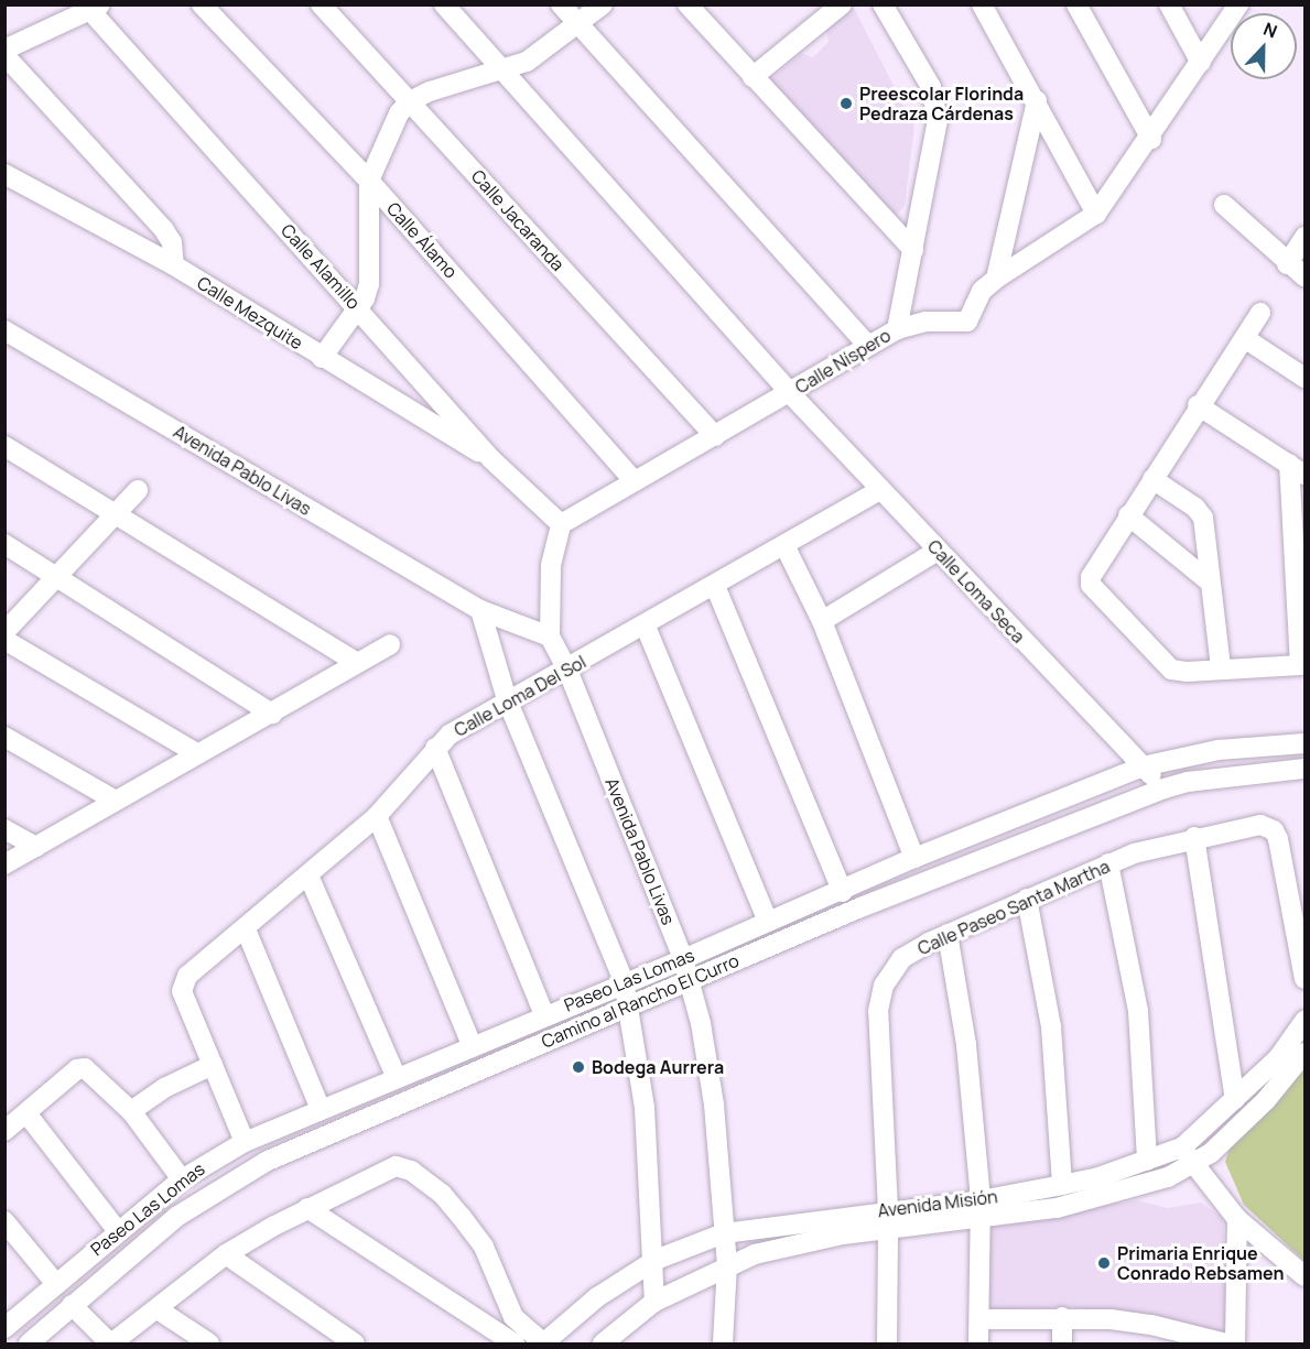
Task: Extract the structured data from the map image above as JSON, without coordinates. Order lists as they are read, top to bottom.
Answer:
{
  "streets": {
    "street": [
      "Calle Jacaranda",
      "Calle Álamo",
      "Calle Alamillo",
      "Calle Mezquite",
      "Calle Níspero",
      "Avenida Pablo Livas",
      "Calle Loma Seca",
      "Calle Loma Del Sol",
      "Calle Paseo Santa Martha",
      "Paseo Las Lomas",
      "Camino al Rancho El Curro",
      "Avenida Misión"
    ]
  },
  "crossings": [
    ["Calle Jacaranda", "Calle Níspero"],
    ["Calle Álamo", "Calle Níspero"],
    ["Calle Alamillo", "Calle Mezquite"],
    ["Calle Alamillo", "Calle Níspero"],
    ["Calle Níspero", "Calle Loma Seca"],
    ["Avenida Pablo Livas", "Calle Loma Del Sol"],
    ["Avenida Pablo Livas", "Paseo Las Lomas"],
    ["Avenida Pablo Livas", "Camino al Rancho El Curro"],
    ["Avenida Pablo Livas", "Avenida Misión"],
    ["Calle Loma Seca", "Calle Loma Del Sol"],
    ["Calle Loma Seca", "Paseo Las Lomas"],
    ["Calle Loma Seca", "Camino al Rancho El Curro"],
    ["Calle Paseo Santa Martha", "Avenida Misión"]
  ],
  "places": ["Preescolar Florinda Pedraza Cárdenas", "Bodega Aurrera", "Primaria Enrique Conrado Rebsamen"],
  "north": "top"
}
